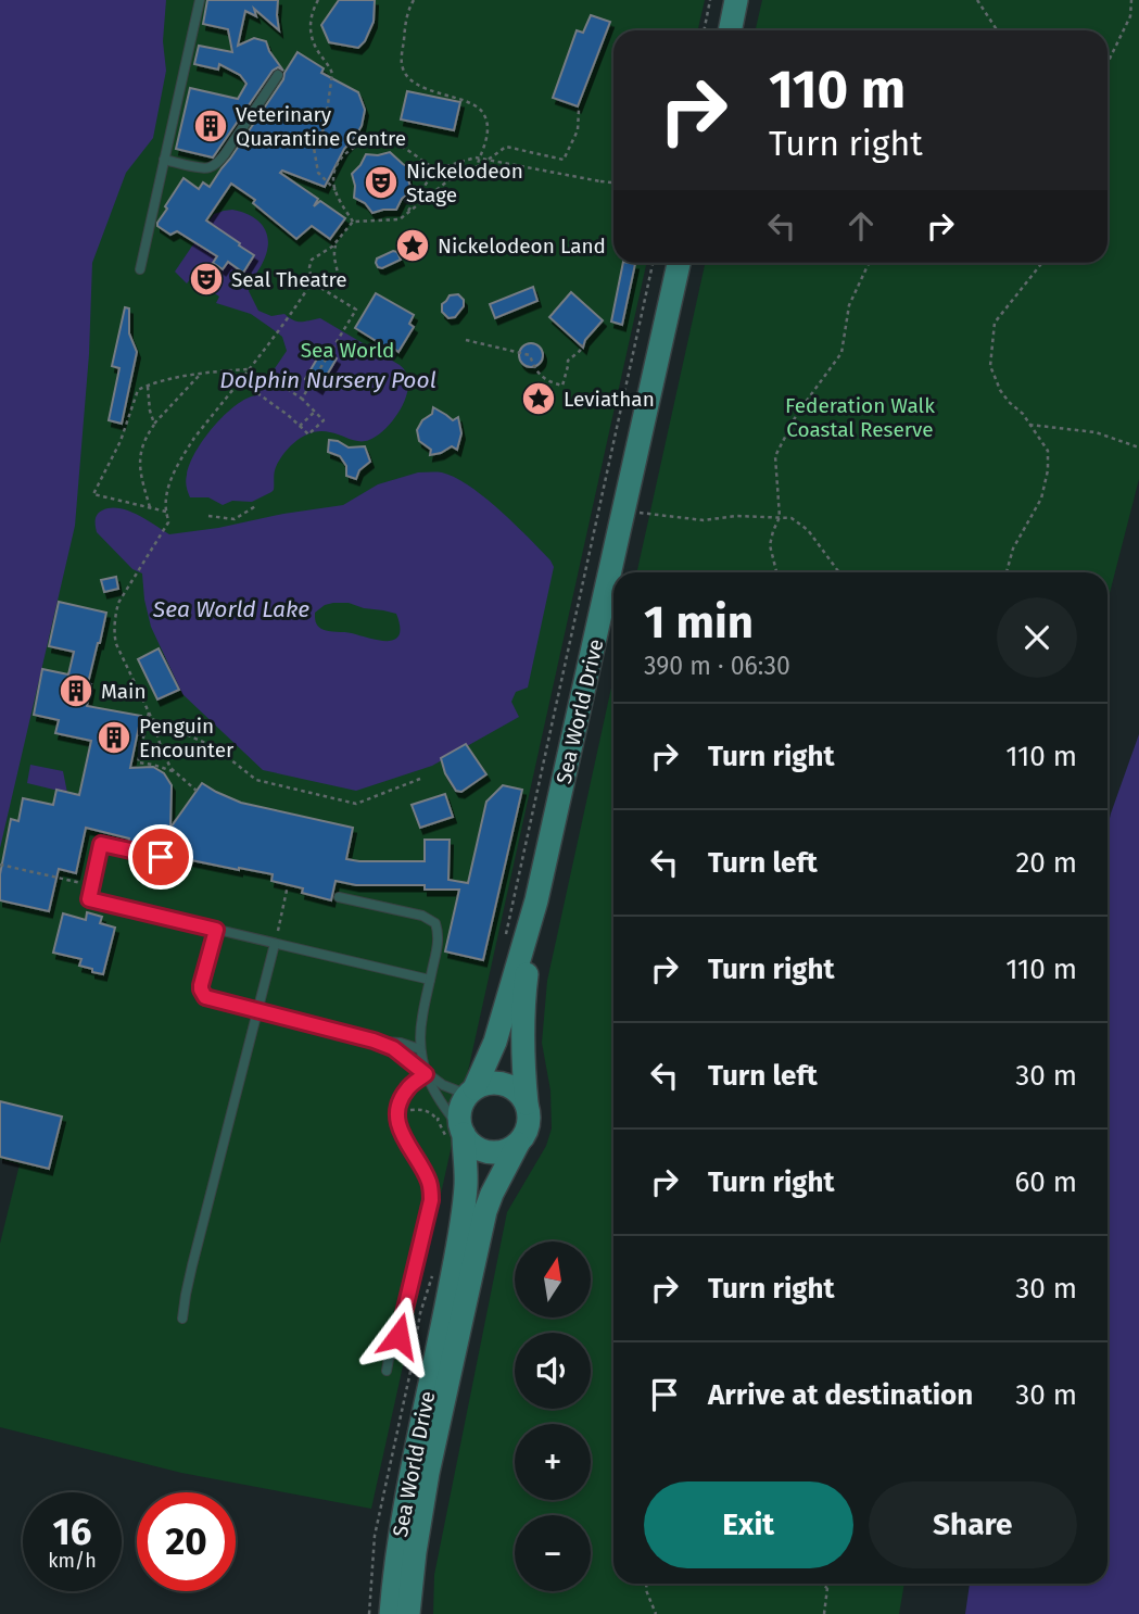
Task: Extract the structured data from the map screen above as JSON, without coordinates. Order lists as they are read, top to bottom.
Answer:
{
  "streets": {
    "street": ["Sea World Drive"]
  },
  "water": ["Dolphin Nursery Pool", "Sea World Lake"],
  "parks": ["Sea World", "Federation Walk Coastal Reserve"],
  "places": {
    "building": ["Veterinary Quarantine Centre", "Main", "Penguin Encounter"],
    "theatre": ["Nickelodeon Stage", "Seal Theatre"],
    "place": ["Nickelodeon Land", "Leviathan"]
  },
  "north": "top",
  "page": {
    "turn": ["110 m", "Turn right"],
    "heading": ["1 min", "390 m · 06:30"],
    "list": [
      {
        "name": "Turn right",
        "value": "110 m"
      },
      {
        "name": "Turn left",
        "value": "20 m"
      },
      {
        "name": "Turn right",
        "value": "110 m"
      },
      {
        "name": "Turn left",
        "value": "30 m"
      },
      {
        "name": "Turn right",
        "value": "60 m"
      },
      {
        "name": "Turn right",
        "value": "30 m"
      },
      {
        "name": "Arrive at destination",
        "value": "30 m"
      }
    ],
    "map_buttons": ["+", "−"],
    "buttons": ["Exit", "Share"],
    "speed": "16 km/h",
    "limit": "20"
  }
}
